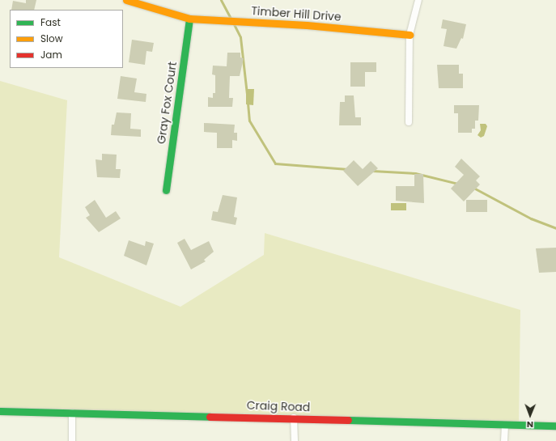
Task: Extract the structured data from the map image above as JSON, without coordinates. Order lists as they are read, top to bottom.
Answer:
{
  "streets": {
    "street": ["Timber Hill Drive", "Gray Fox Court", "Craig Road"]
  },
  "crossings": [
    ["Timber Hill Drive", "Gray Fox Court"]
  ],
  "legend": ["Fast", "Slow", "Jam"],
  "north": "bottom"
}
